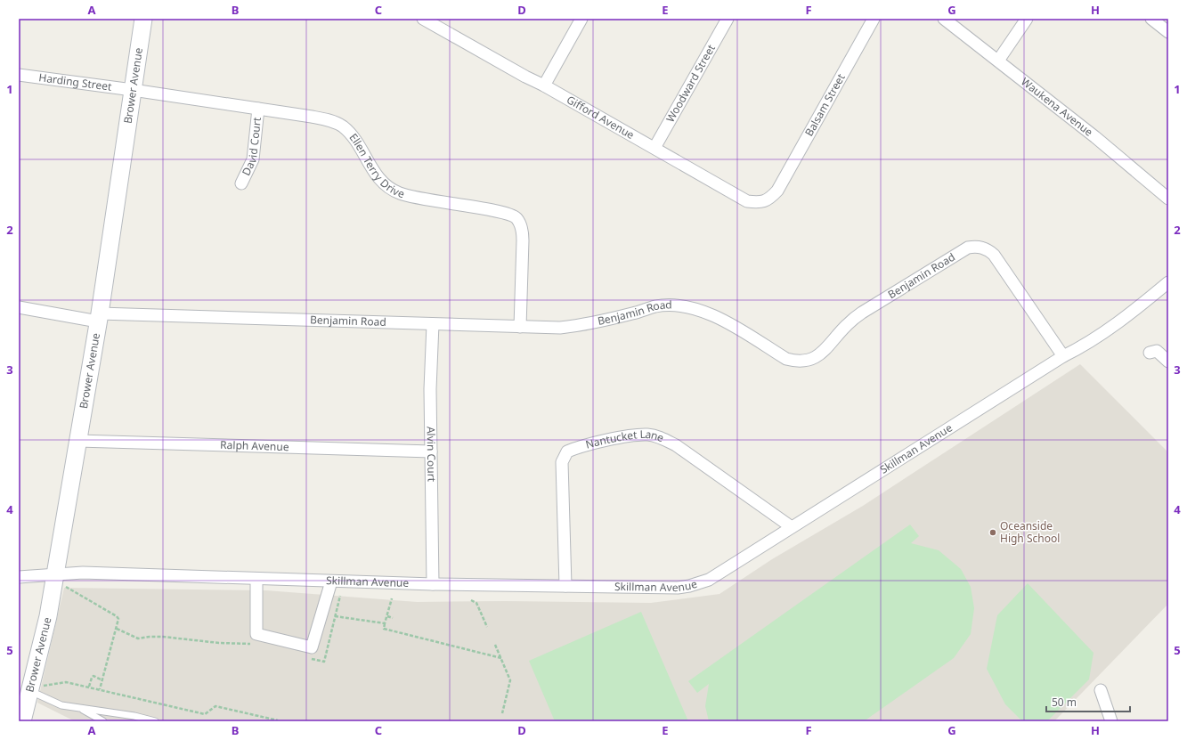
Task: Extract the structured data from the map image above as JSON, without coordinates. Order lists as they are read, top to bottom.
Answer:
{
  "streets": {
    "main road": ["Brower Avenue"],
    "street": [
      "Harding Street",
      "Woodward Street",
      "Balsam Street",
      "Waukena Avenue",
      "Gifford Avenue",
      "David Court",
      "Ellen Terry Drive",
      "Benjamin Road",
      "Nantucket Lane",
      "Ralph Avenue",
      "Skillman Avenue",
      "Alvin Court"
    ]
  },
  "crossings": [
    ["Harding Street", "Brower Avenue"],
    ["Harding Street", "Ellen Terry Drive"],
    ["Woodward Street", "Gifford Avenue"],
    ["Brower Avenue", "Ellen Terry Drive"],
    ["Brower Avenue", "Benjamin Road"],
    ["Brower Avenue", "Ralph Avenue"],
    ["Brower Avenue", "Skillman Avenue"],
    ["Balsam Street", "Gifford Avenue"],
    ["David Court", "Ellen Terry Drive"],
    ["Ellen Terry Drive", "Benjamin Road"],
    ["Benjamin Road", "Skillman Avenue"],
    ["Benjamin Road", "Alvin Court"],
    ["Nantucket Lane", "Skillman Avenue"],
    ["Ralph Avenue", "Alvin Court"],
    ["Skillman Avenue", "Alvin Court"]
  ],
  "places": ["Oceanside High School"],
  "scale_bar": "50 m",
  "grid": {
    "columns": [
      "A",
      "B",
      "C",
      "D",
      "E",
      "F",
      "G",
      "H"
    ],
    "rows": [
      "1",
      "2",
      "3",
      "4",
      "5"
    ]
  }
}
